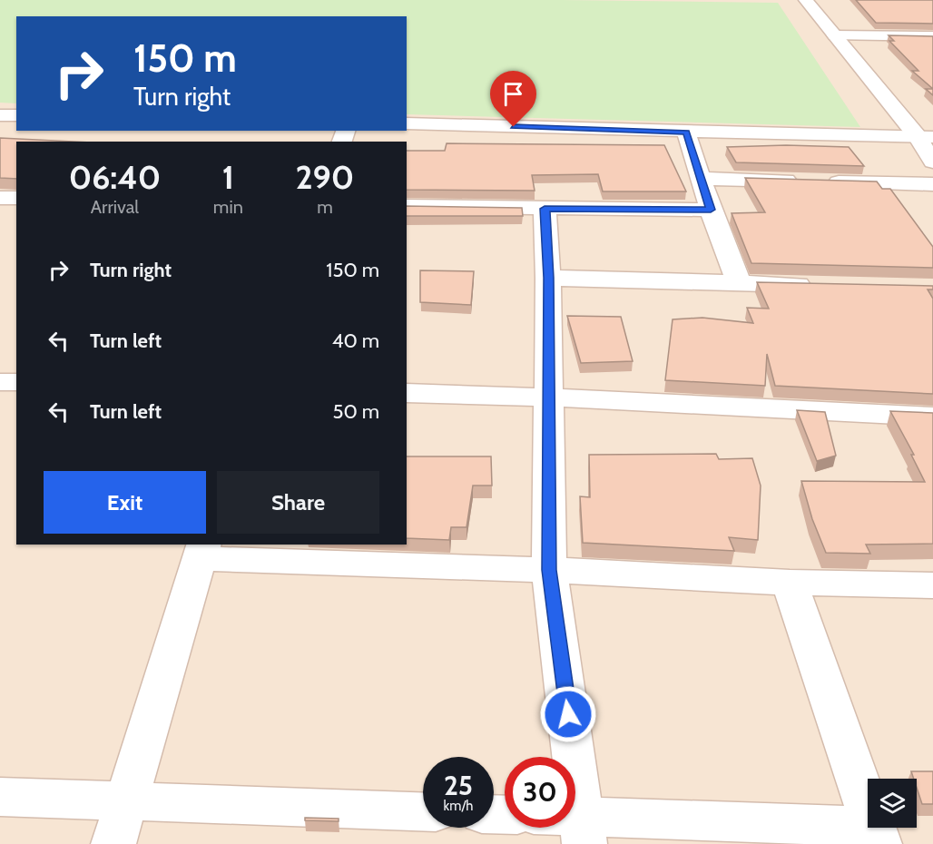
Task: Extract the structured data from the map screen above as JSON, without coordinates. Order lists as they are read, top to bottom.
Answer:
{
  "page": {
    "turn": ["150 m", "Turn right"],
    "eta": [
      "06:40",
      "Arrival",
      "1",
      "min",
      "290",
      "m"
    ],
    "list": [
      {
        "name": "Turn right",
        "value": "150 m"
      },
      {
        "name": "Turn left",
        "value": "40 m"
      },
      {
        "name": "Turn left",
        "value": "50 m"
      }
    ],
    "buttons": ["Exit", "Share"],
    "speed": "25 km/h",
    "limit": "30"
  }
}
